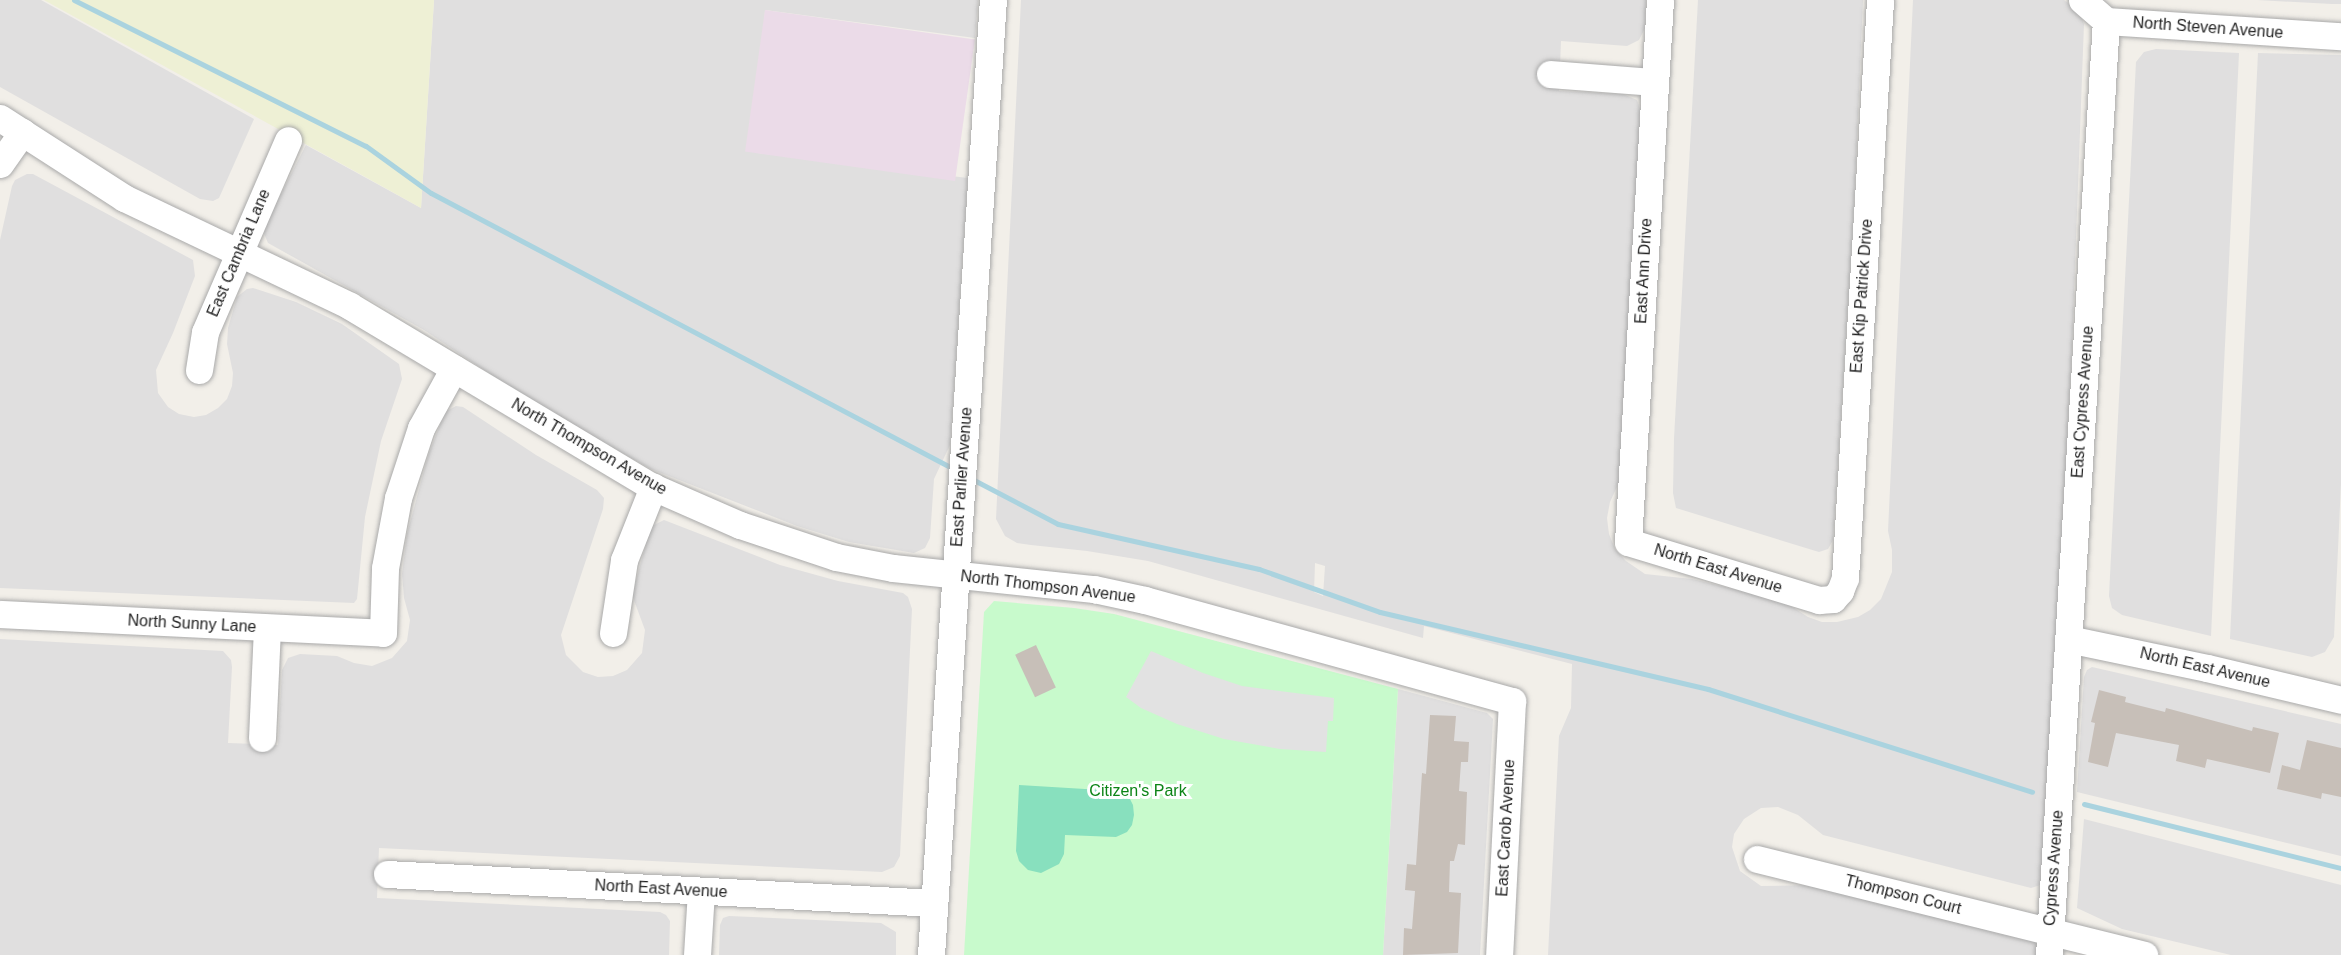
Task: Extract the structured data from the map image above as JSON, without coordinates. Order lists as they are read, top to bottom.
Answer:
{
  "streets": {
    "street": [
      "North Steven Avenue",
      "East Cambria Lane",
      "East Ann Drive",
      "East Kip Patrick Drive",
      "East Cypress Avenue",
      "North Thompson Avenue",
      "East Parlier Avenue",
      "North East Avenue",
      "North Sunny Lane",
      "East Carob Avenue",
      "Cypress Avenue",
      "Thompson Court"
    ]
  },
  "crossings": [
    ["North Steven Avenue", "East Cypress Avenue"],
    ["East Cambria Lane", "North Thompson Avenue"],
    ["East Ann Drive", "North East Avenue"],
    ["East Kip Patrick Drive", "North East Avenue"],
    ["East Cypress Avenue", "North East Avenue"],
    ["East Cypress Avenue", "Cypress Avenue"],
    ["North Thompson Avenue", "East Parlier Avenue"],
    ["North Thompson Avenue", "North Sunny Lane"],
    ["North Thompson Avenue", "East Carob Avenue"],
    ["East Parlier Avenue", "North East Avenue"],
    ["Cypress Avenue", "Thompson Court"]
  ],
  "parks": ["Citizen's Park"]
}
